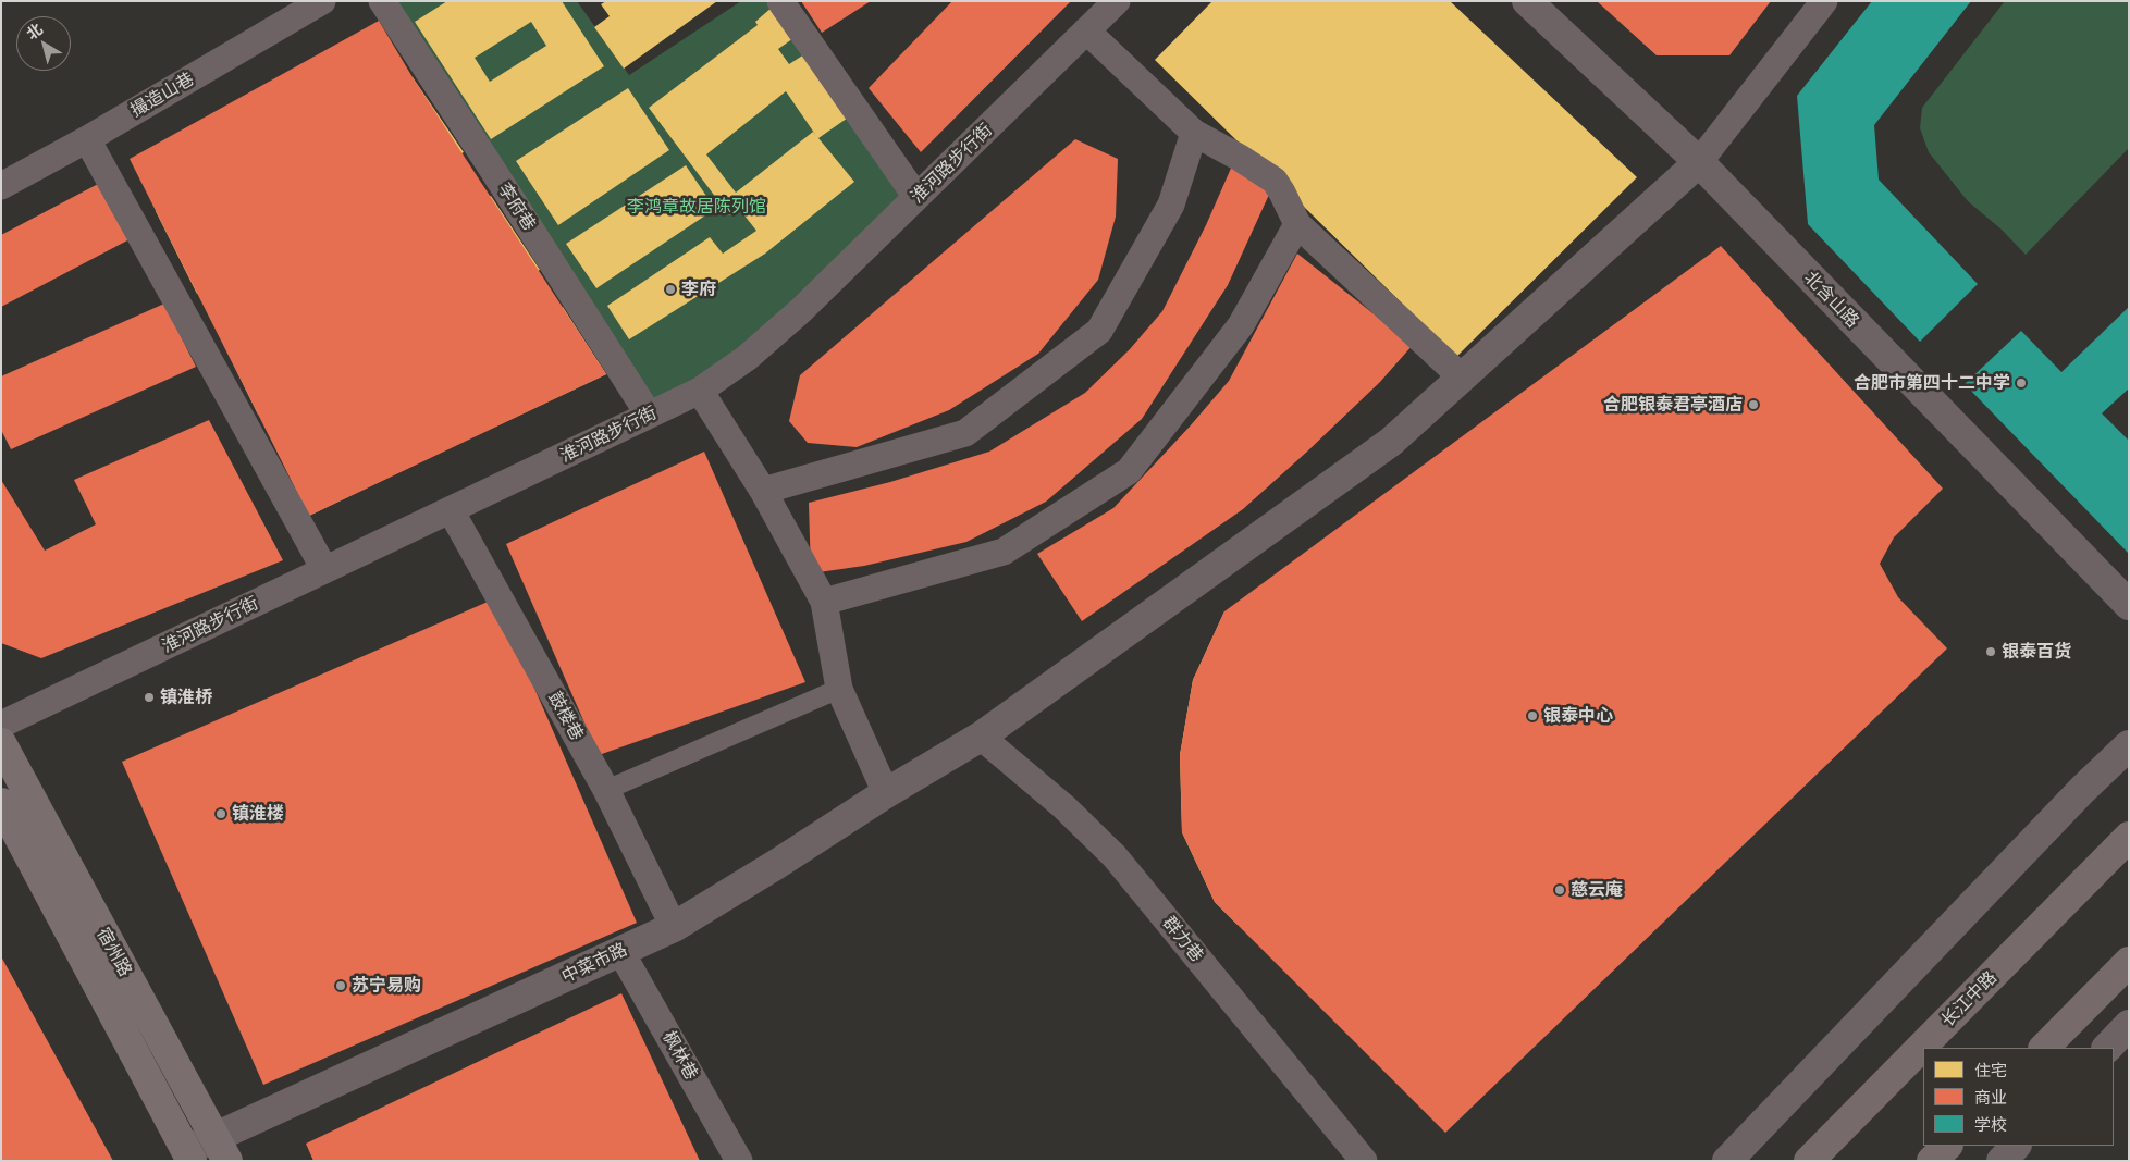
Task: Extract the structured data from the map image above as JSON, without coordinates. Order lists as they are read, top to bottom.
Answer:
{
  "streets": {
    "highway": ["长江中路"],
    "main road": ["宿州路"],
    "street": [
      "撮造山巷",
      "淮河路步行街",
      "李府巷",
      "北含山路",
      "鼓楼巷",
      "群力巷",
      "中菜市路",
      "枫林巷"
    ]
  },
  "crossings": [
    ["淮河路步行街", "李府巷"],
    ["淮河路步行街", "鼓楼巷"],
    ["北含山路", "中菜市路"],
    ["鼓楼巷", "中菜市路"],
    ["群力巷", "中菜市路"],
    ["宿州路", "中菜市路"],
    ["中菜市路", "枫林巷"]
  ],
  "parks": ["李鸿章故居陈列馆"],
  "places": [
    "李府",
    "合肥市第四十二中学",
    "合肥银泰君亭酒店",
    "银泰百货",
    "镇淮桥",
    "银泰中心",
    "镇淮楼",
    "慈云庵",
    "苏宁易购"
  ],
  "legend": ["住宅", "商业", "学校"],
  "north": "top left"
}
